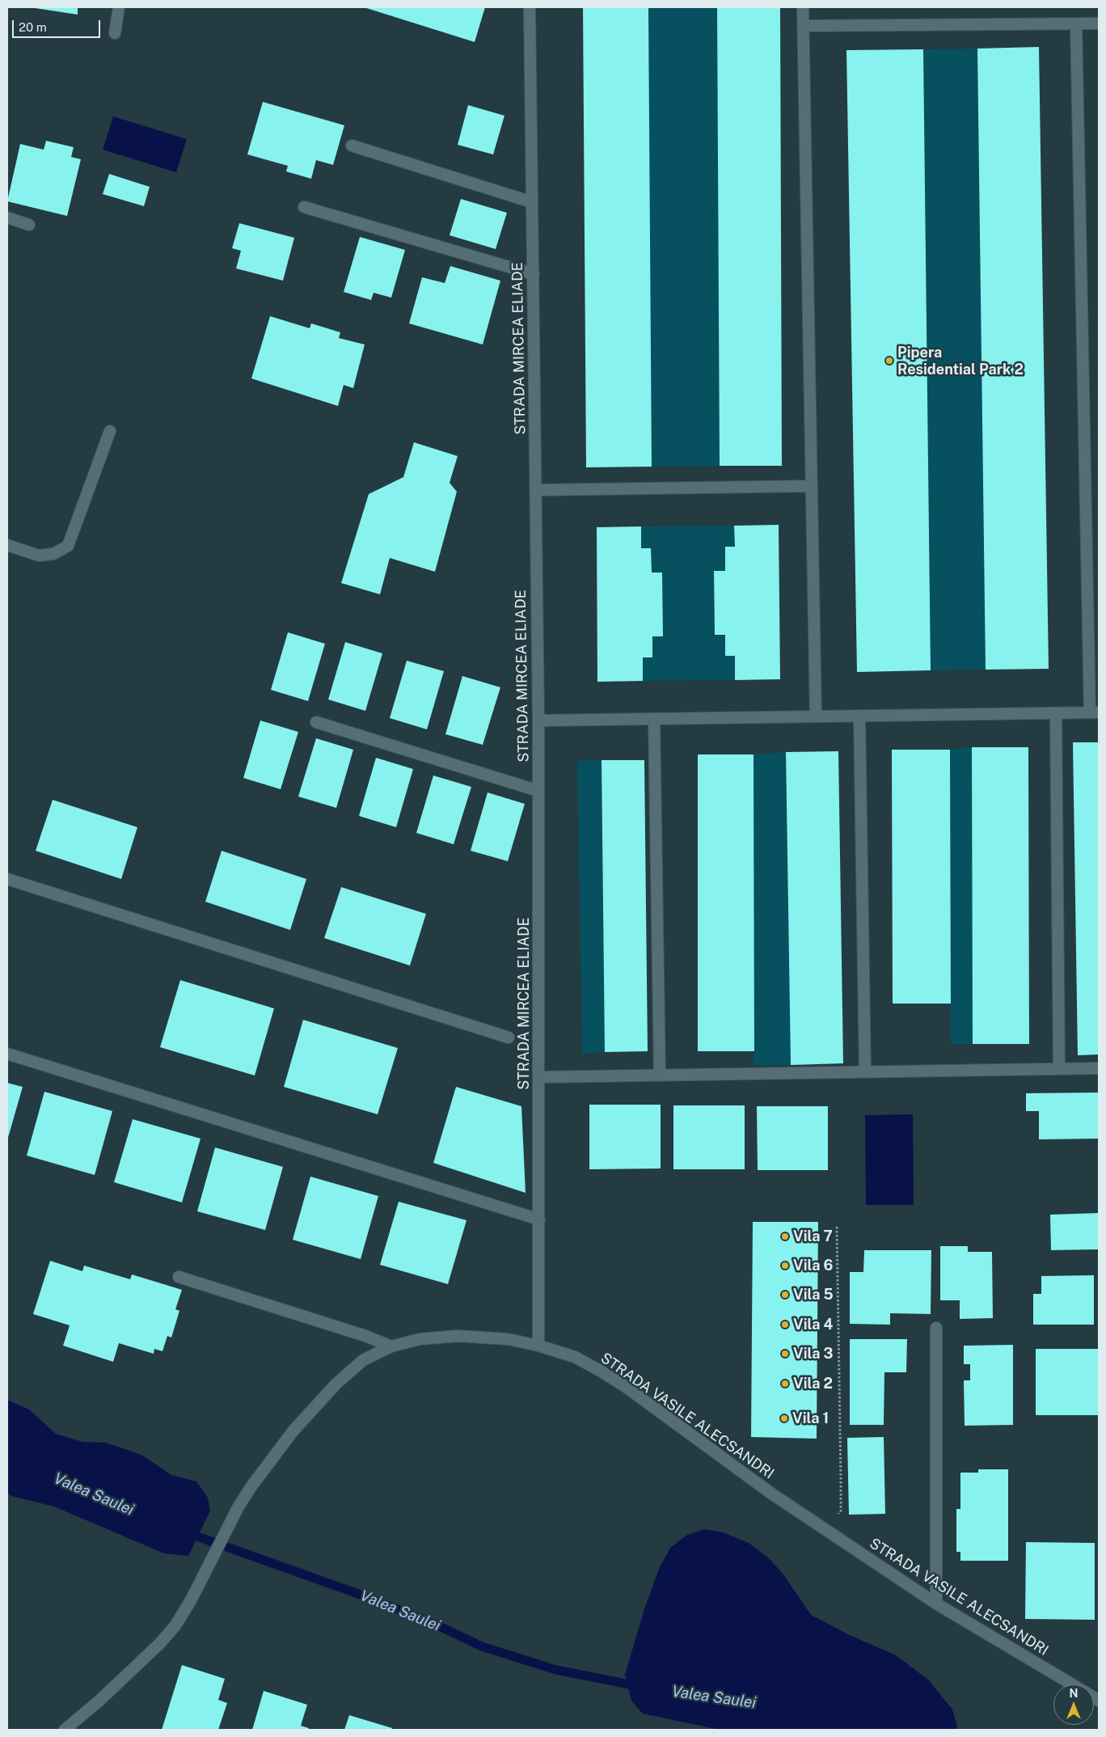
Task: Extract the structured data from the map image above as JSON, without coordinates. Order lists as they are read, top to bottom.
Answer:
{
  "streets": {
    "street": ["STRADA MIRCEA ELIADE", "STRADA VASILE ALECSANDRI"]
  },
  "crossings": [
    ["STRADA MIRCEA ELIADE", "STRADA VASILE ALECSANDRI"]
  ],
  "water": ["Valea Saulei"],
  "places": [
    "Pipera Residential Park 2",
    "Vila 7",
    "Vila 6",
    "Vila 5",
    "Vila 4",
    "Vila 3",
    "Vila 2",
    "Vila 1"
  ],
  "scale_bar": "20 m",
  "north": "top"
}
